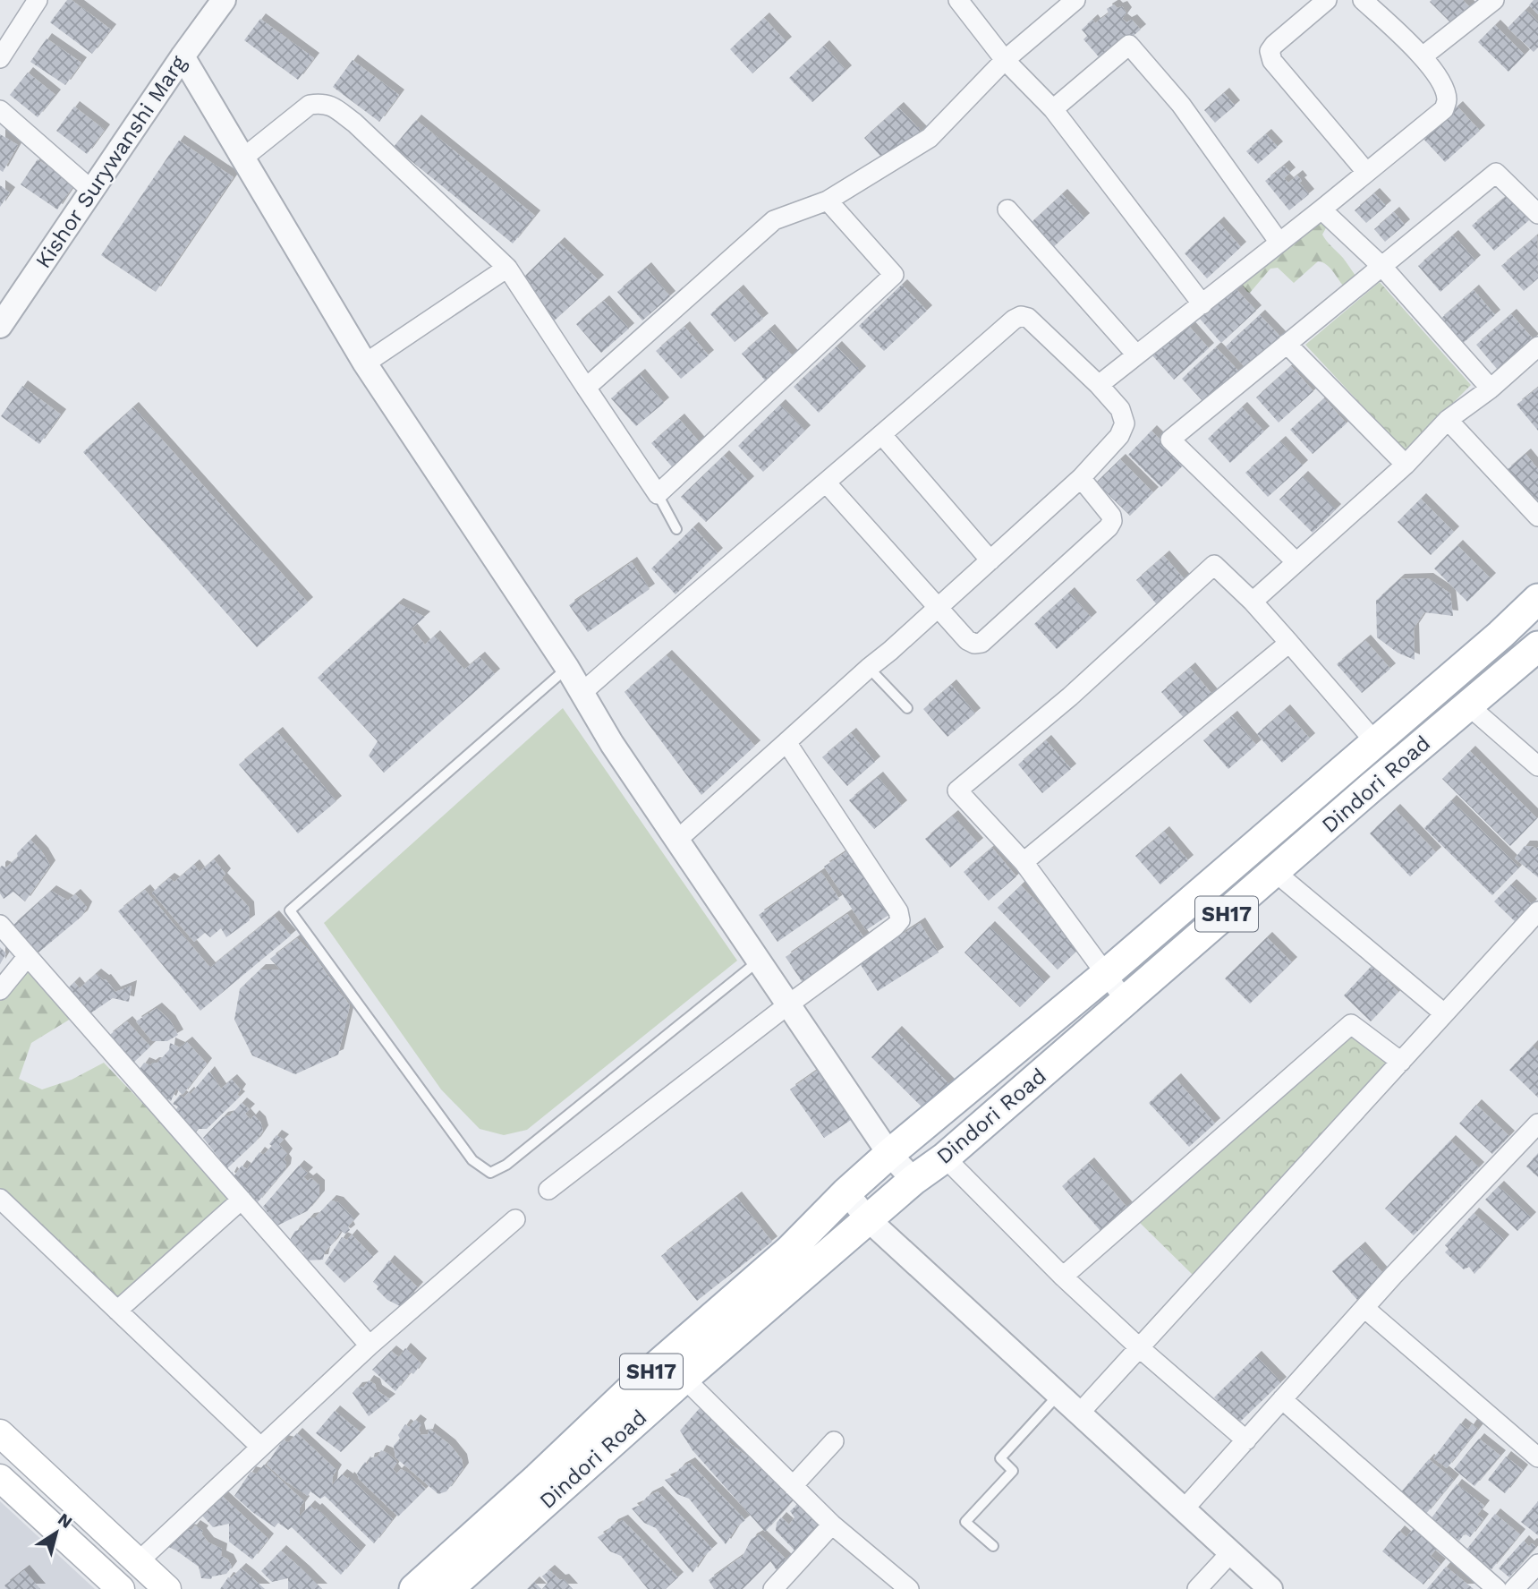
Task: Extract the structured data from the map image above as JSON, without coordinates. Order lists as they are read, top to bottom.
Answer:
{
  "streets": {
    "main road": ["Dindori Road", "SH17"],
    "street": ["Kishor Surywanshi Marg"]
  },
  "north": "top right"
}
